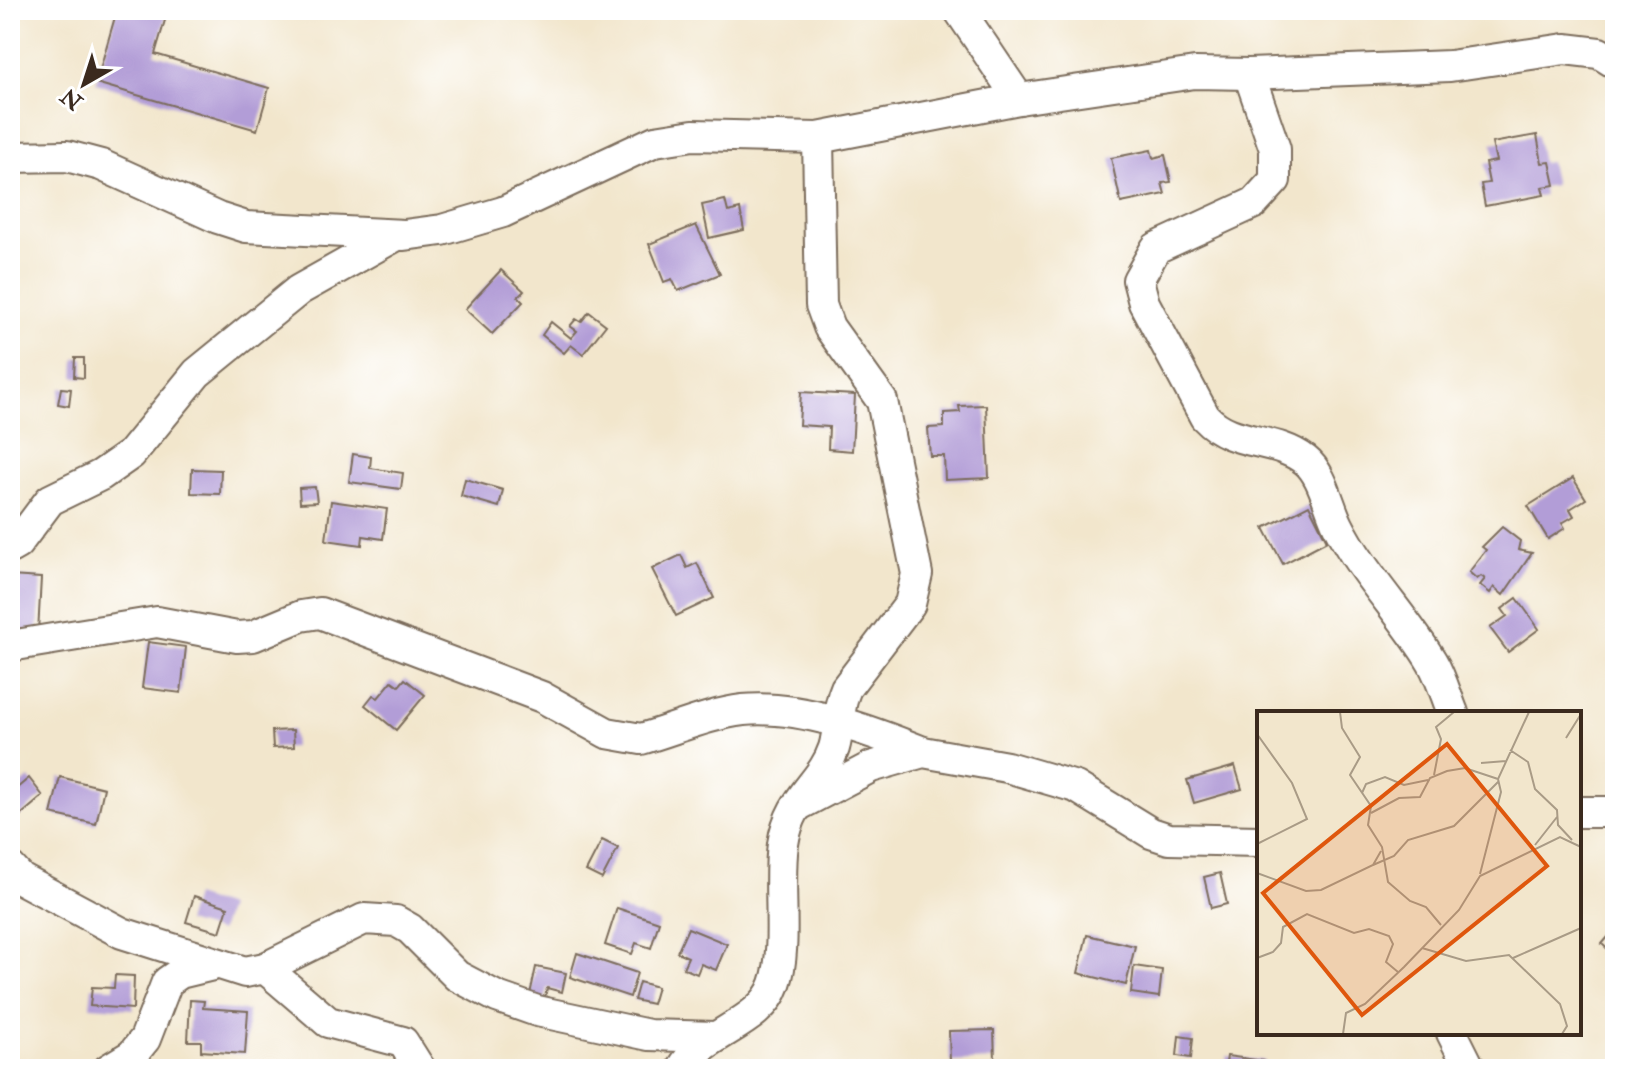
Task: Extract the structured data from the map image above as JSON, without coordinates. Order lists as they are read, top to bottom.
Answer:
{
  "north": "bottom left"
}
